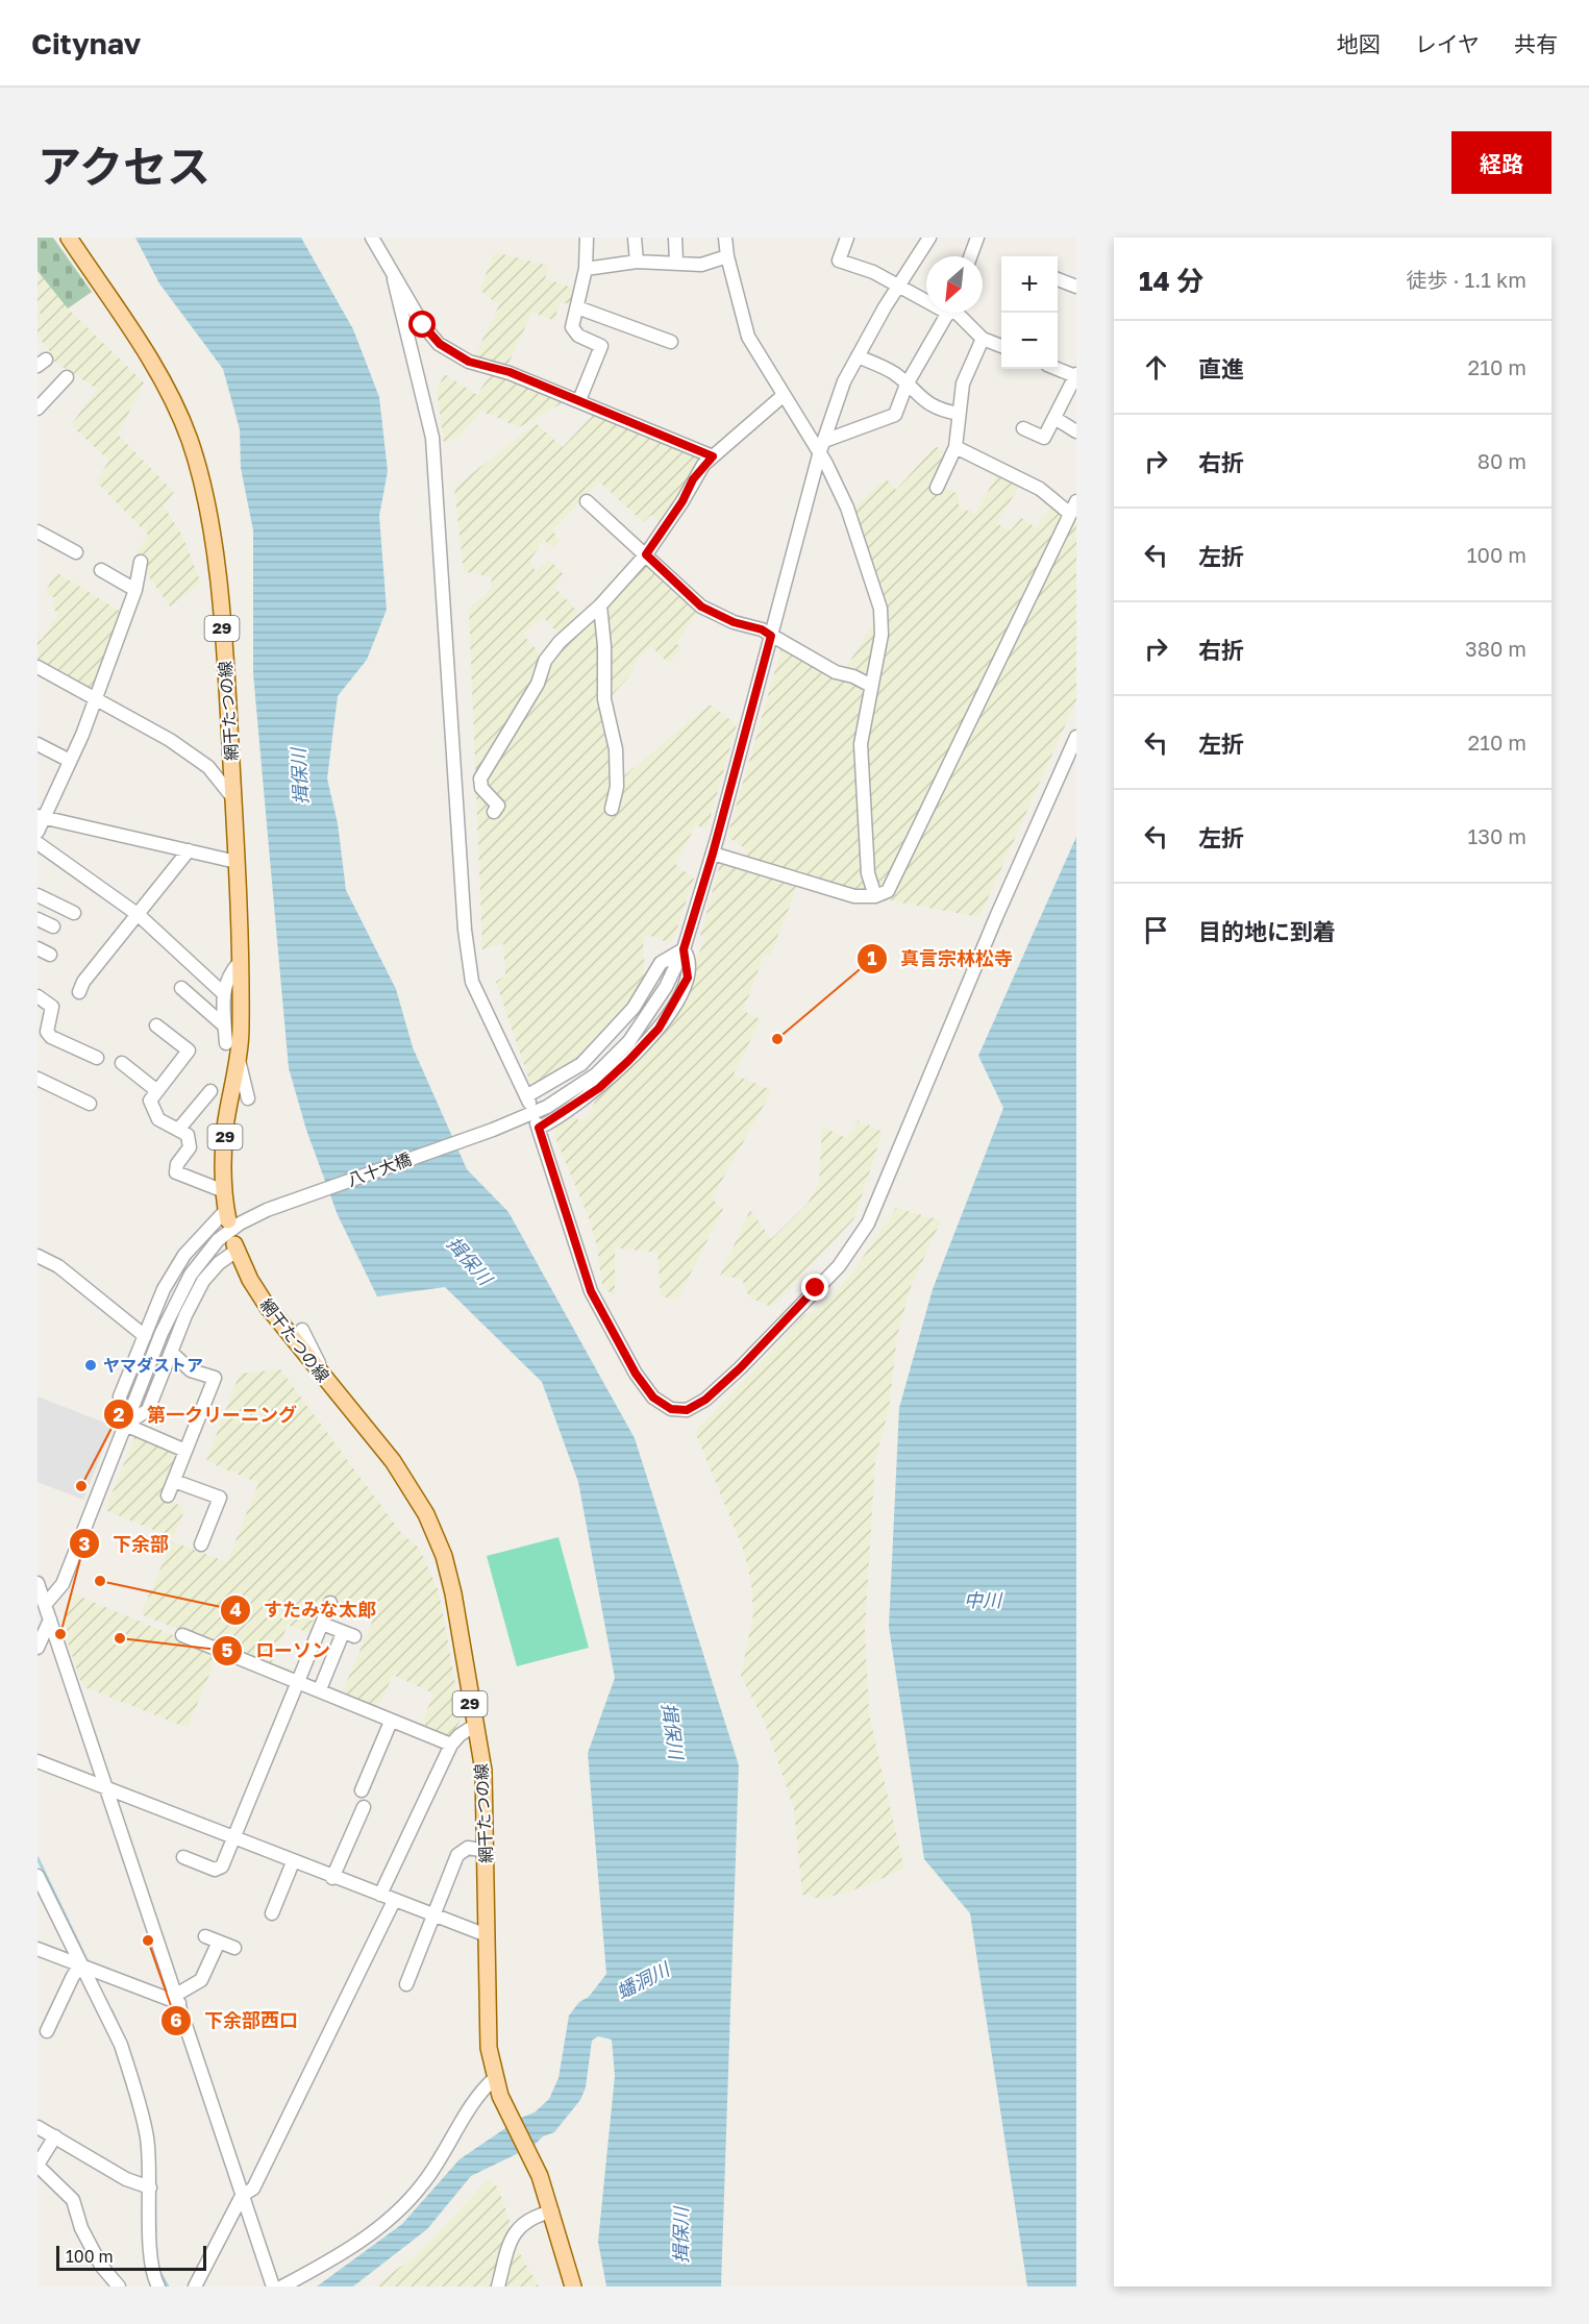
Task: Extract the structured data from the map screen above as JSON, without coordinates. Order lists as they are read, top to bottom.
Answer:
{
  "streets": {
    "main road": ["29", "網干たつの線"],
    "street": ["八十大橋"]
  },
  "water": ["揖保川", "中川", "蟠洞川"],
  "places": [
    "真言宗林松寺",
    "ヤマダストア",
    "第一クリーニング",
    "すたみな太郎",
    "下余部",
    "ローソン",
    "下余部西口"
  ],
  "scale_bar": "100 m",
  "north": "bottom left",
  "page": {
    "header": "Citynav",
    "nav": ["地図", "レイヤ", "共有"],
    "title": "アクセス",
    "buttons": "経路",
    "heading": ["14 分", "徒歩 · 1.1 km"],
    "map_buttons": ["+", "−"],
    "list": [
      ["直進", "210 m"],
      ["右折", "80 m"],
      ["左折", "100 m"],
      ["右折", "380 m"],
      ["左折", "210 m"],
      ["左折", "130 m"],
      "目的地に到着"
    ],
    "scale": "100 m"
  }
}
